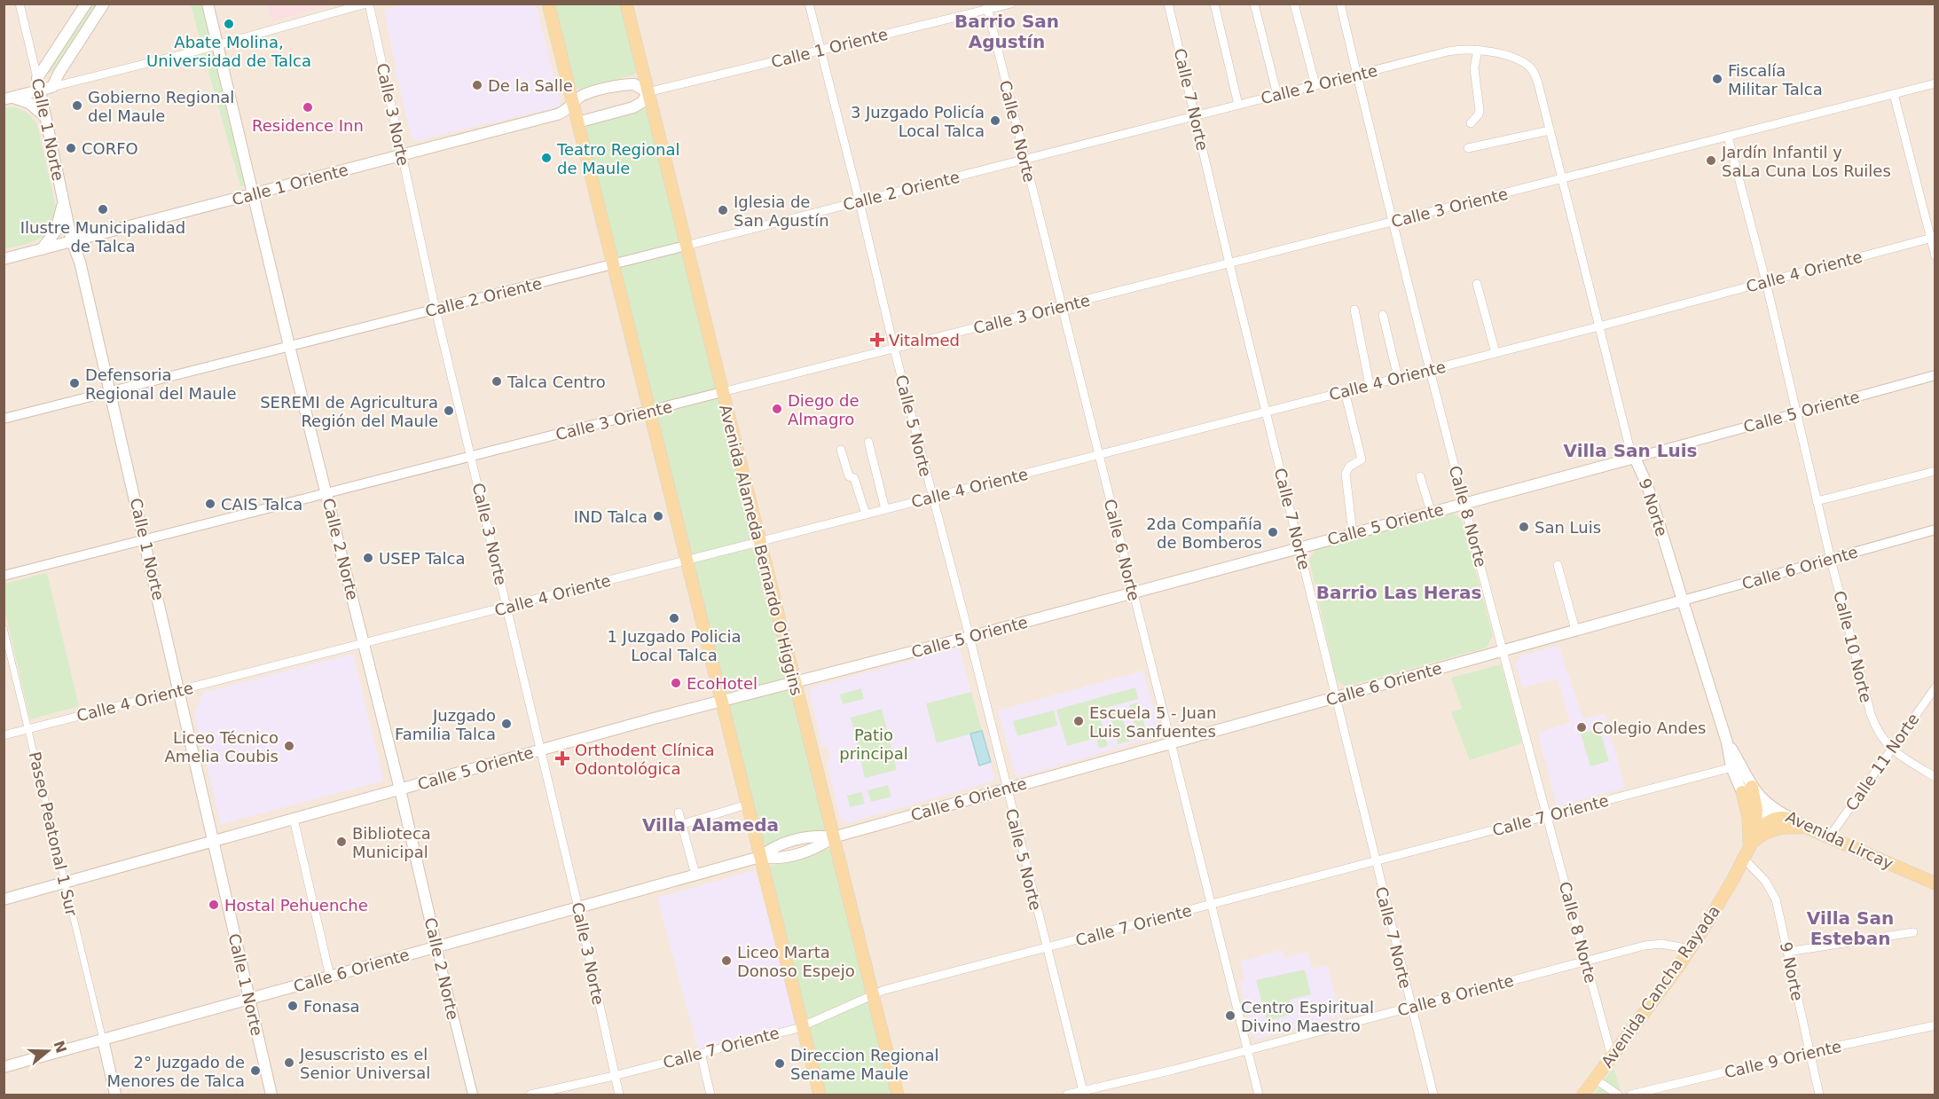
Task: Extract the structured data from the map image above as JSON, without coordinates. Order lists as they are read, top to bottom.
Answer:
{
  "streets": {
    "main road": [
      "Calle 1 Oriente",
      "Calle 1 Norte",
      "Calle 5 Oriente",
      "9 Norte",
      "Calle 2 Norte",
      "Avenida Alameda Bernardo O'Higgins",
      "Calle 6 Oriente",
      "Avenida Lircay",
      "Avenida Cancha Rayada"
    ],
    "street": [
      "Calle 2 Oriente",
      "Calle 7 Norte",
      "Calle 3 Norte",
      "Calle 6 Norte",
      "Calle 3 Oriente",
      "Calle 4 Oriente",
      "Calle 5 Norte",
      "Calle 8 Norte",
      "Calle 10 Norte",
      "Calle 11 Norte",
      "Calle 7 Oriente",
      "Paseo Peatonal 1 Sur",
      "Calle 8 Oriente",
      "Calle 9 Oriente"
    ]
  },
  "crossings": [
    ["Calle 1 Oriente", "Calle 3 Norte"],
    ["Calle 1 Oriente", "Calle 1 Norte"],
    ["Calle 1 Oriente", "Calle 6 Norte"],
    ["Calle 1 Oriente", "Calle 5 Norte"],
    ["Calle 1 Oriente", "Calle 2 Norte"],
    ["Calle 1 Oriente", "Avenida Alameda Bernardo O'Higgins"],
    ["Calle 2 Oriente", "Calle 7 Norte"],
    ["Calle 2 Oriente", "Calle 3 Norte"],
    ["Calle 2 Oriente", "Calle 1 Norte"],
    ["Calle 2 Oriente", "Calle 6 Norte"],
    ["Calle 2 Oriente", "Calle 3 Oriente"],
    ["Calle 2 Oriente", "Calle 5 Norte"],
    ["Calle 2 Oriente", "9 Norte"],
    ["Calle 2 Oriente", "Calle 8 Norte"],
    ["Calle 2 Oriente", "Calle 2 Norte"],
    ["Calle 2 Oriente", "Avenida Alameda Bernardo O'Higgins"],
    ["Calle 7 Norte", "Calle 3 Oriente"],
    ["Calle 7 Norte", "Calle 4 Oriente"],
    ["Calle 7 Norte", "Calle 5 Oriente"],
    ["Calle 7 Norte", "Calle 6 Oriente"],
    ["Calle 7 Norte", "Calle 7 Oriente"],
    ["Calle 7 Norte", "Calle 8 Oriente"],
    ["Calle 3 Norte", "Calle 3 Oriente"],
    ["Calle 3 Norte", "Calle 4 Oriente"],
    ["Calle 3 Norte", "Calle 5 Oriente"],
    ["Calle 3 Norte", "Calle 6 Oriente"],
    ["Calle 3 Norte", "Calle 7 Oriente"],
    ["Calle 1 Norte", "Calle 3 Oriente"],
    ["Calle 1 Norte", "Calle 4 Oriente"],
    ["Calle 1 Norte", "Calle 5 Oriente"],
    ["Calle 1 Norte", "Calle 6 Oriente"],
    ["Calle 6 Norte", "Calle 3 Oriente"],
    ["Calle 6 Norte", "Calle 4 Oriente"],
    ["Calle 6 Norte", "Calle 5 Oriente"],
    ["Calle 6 Norte", "Calle 6 Oriente"],
    ["Calle 6 Norte", "Calle 7 Oriente"],
    ["Calle 6 Norte", "Calle 8 Oriente"],
    ["Calle 3 Oriente", "Calle 5 Norte"],
    ["Calle 3 Oriente", "9 Norte"],
    ["Calle 3 Oriente", "Calle 8 Norte"],
    ["Calle 3 Oriente", "Calle 2 Norte"],
    ["Calle 3 Oriente", "Avenida Alameda Bernardo O'Higgins"],
    ["Calle 3 Oriente", "Calle 10 Norte"],
    ["Calle 4 Oriente", "Calle 5 Norte"],
    ["Calle 4 Oriente", "9 Norte"],
    ["Calle 4 Oriente", "Calle 8 Norte"],
    ["Calle 4 Oriente", "Calle 2 Norte"],
    ["Calle 4 Oriente", "Avenida Alameda Bernardo O'Higgins"],
    ["Calle 4 Oriente", "Calle 10 Norte"],
    ["Calle 4 Oriente", "Paseo Peatonal 1 Sur"],
    ["Calle 5 Oriente", "Calle 5 Norte"],
    ["Calle 5 Oriente", "9 Norte"],
    ["Calle 5 Oriente", "Calle 8 Norte"],
    ["Calle 5 Oriente", "Calle 2 Norte"],
    ["Calle 5 Oriente", "Avenida Alameda Bernardo O'Higgins"],
    ["Calle 5 Oriente", "Calle 10 Norte"],
    ["Calle 5 Oriente", "Paseo Peatonal 1 Sur"],
    ["Calle 5 Norte", "Calle 6 Oriente"],
    ["Calle 5 Norte", "Calle 7 Oriente"],
    ["Calle 5 Norte", "Calle 8 Oriente"],
    ["9 Norte", "Calle 6 Oriente"],
    ["9 Norte", "Calle 7 Oriente"],
    ["9 Norte", "Avenida Lircay"],
    ["9 Norte", "Avenida Cancha Rayada"],
    ["9 Norte", "Calle 9 Oriente"],
    ["Calle 8 Norte", "Calle 6 Oriente"],
    ["Calle 8 Norte", "Calle 7 Oriente"],
    ["Calle 8 Norte", "Avenida Cancha Rayada"],
    ["Calle 8 Norte", "Calle 8 Oriente"],
    ["Calle 2 Norte", "Calle 6 Oriente"],
    ["Avenida Alameda Bernardo O'Higgins", "Calle 6 Oriente"],
    ["Avenida Alameda Bernardo O'Higgins", "Calle 7 Oriente"],
    ["Calle 6 Oriente", "Calle 10 Norte"],
    ["Calle 6 Oriente", "Paseo Peatonal 1 Sur"],
    ["Calle 10 Norte", "Calle 11 Norte"],
    ["Calle 11 Norte", "Avenida Lircay"],
    ["Avenida Lircay", "Avenida Cancha Rayada"],
    ["Avenida Cancha Rayada", "Calle 8 Oriente"]
  ],
  "districts": [
    "Barrio San Agustín",
    "Villa San Luis",
    "Barrio Las Heras",
    "Villa Alameda",
    "Villa San Esteban"
  ],
  "parks": ["Patio principal"],
  "places": {
    "other": [
      "Abate Molina, Universidad de Talca",
      "Fiscalía Militar Talca",
      "De la Salle",
      "Gobierno Regional del Maule",
      "Residence Inn",
      "3 Juzgado Policía Local Talca",
      "CORFO",
      "Teatro Regional de Maule",
      "Jardín Infantil y SaLa Cuna Los Ruiles",
      "Ilustre Municipalidad de Talca",
      "Iglesia de San Agustín",
      "Talca Centro",
      "Defensoria Regional del Maule",
      "Diego de Almagro",
      "SEREMI de Agricultura Región del Maule",
      "CAIS Talca",
      "IND Talca",
      "San Luis",
      "2da Compañía de Bomberos",
      "USEP Talca",
      "1 Juzgado Policia Local Talca",
      "EcoHotel",
      "Escuela 5 - Juan Luis Sanfuentes",
      "Juzgado Familia Talca",
      "Colegio Andes",
      "Liceo Técnico Amelia Coubis",
      "Biblioteca Municipal",
      "Hostal Pehuenche",
      "Liceo Marta Donoso Espejo",
      "Fonasa",
      "Centro Espiritual Divino Maestro",
      "Jesuscristo es el Senior Universal",
      "Direccion Regional Sename Maule",
      "2° Juzgado de Menores de Talca"
    ],
    "health": ["Vitalmed", "Orthodent Clínica Odontológica"]
  },
  "north": "right"
}
